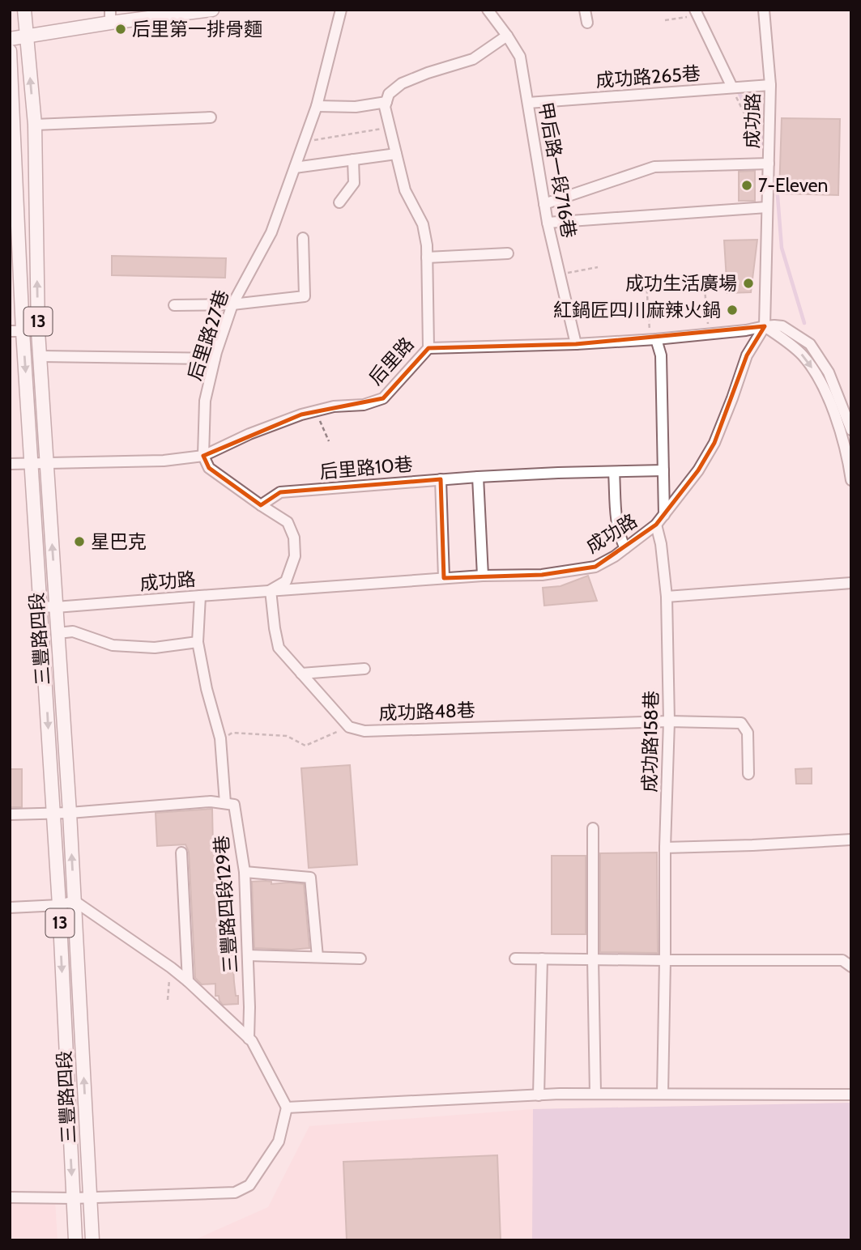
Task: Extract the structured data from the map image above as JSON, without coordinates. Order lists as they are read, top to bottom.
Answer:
{
  "streets": {
    "main road": ["13", "三豐路四段"],
    "street": [
      "成功路265巷",
      "成功路",
      "甲后路一段716巷",
      "后里路27巷",
      "后里路",
      "后里路10巷",
      "成功路48巷",
      "成功路158巷",
      "三豐路四段129巷"
    ]
  },
  "crossings": [
    ["成功路265巷", "成功路"],
    ["成功路265巷", "甲后路一段716巷"],
    ["成功路", "三豐路四段"],
    ["成功路", "成功路158巷"],
    ["成功路", "三豐路四段129巷"],
    ["13", "三豐路四段"],
    ["后里路27巷", "后里路"],
    ["后里路", "三豐路四段"],
    ["成功路48巷", "成功路158巷"]
  ],
  "places": [
    "后里第一排骨麵",
    "7-Eleven",
    "成功生活廣場",
    "紅鍋匠四川麻辣火鍋",
    "星巴克"
  ]
}
